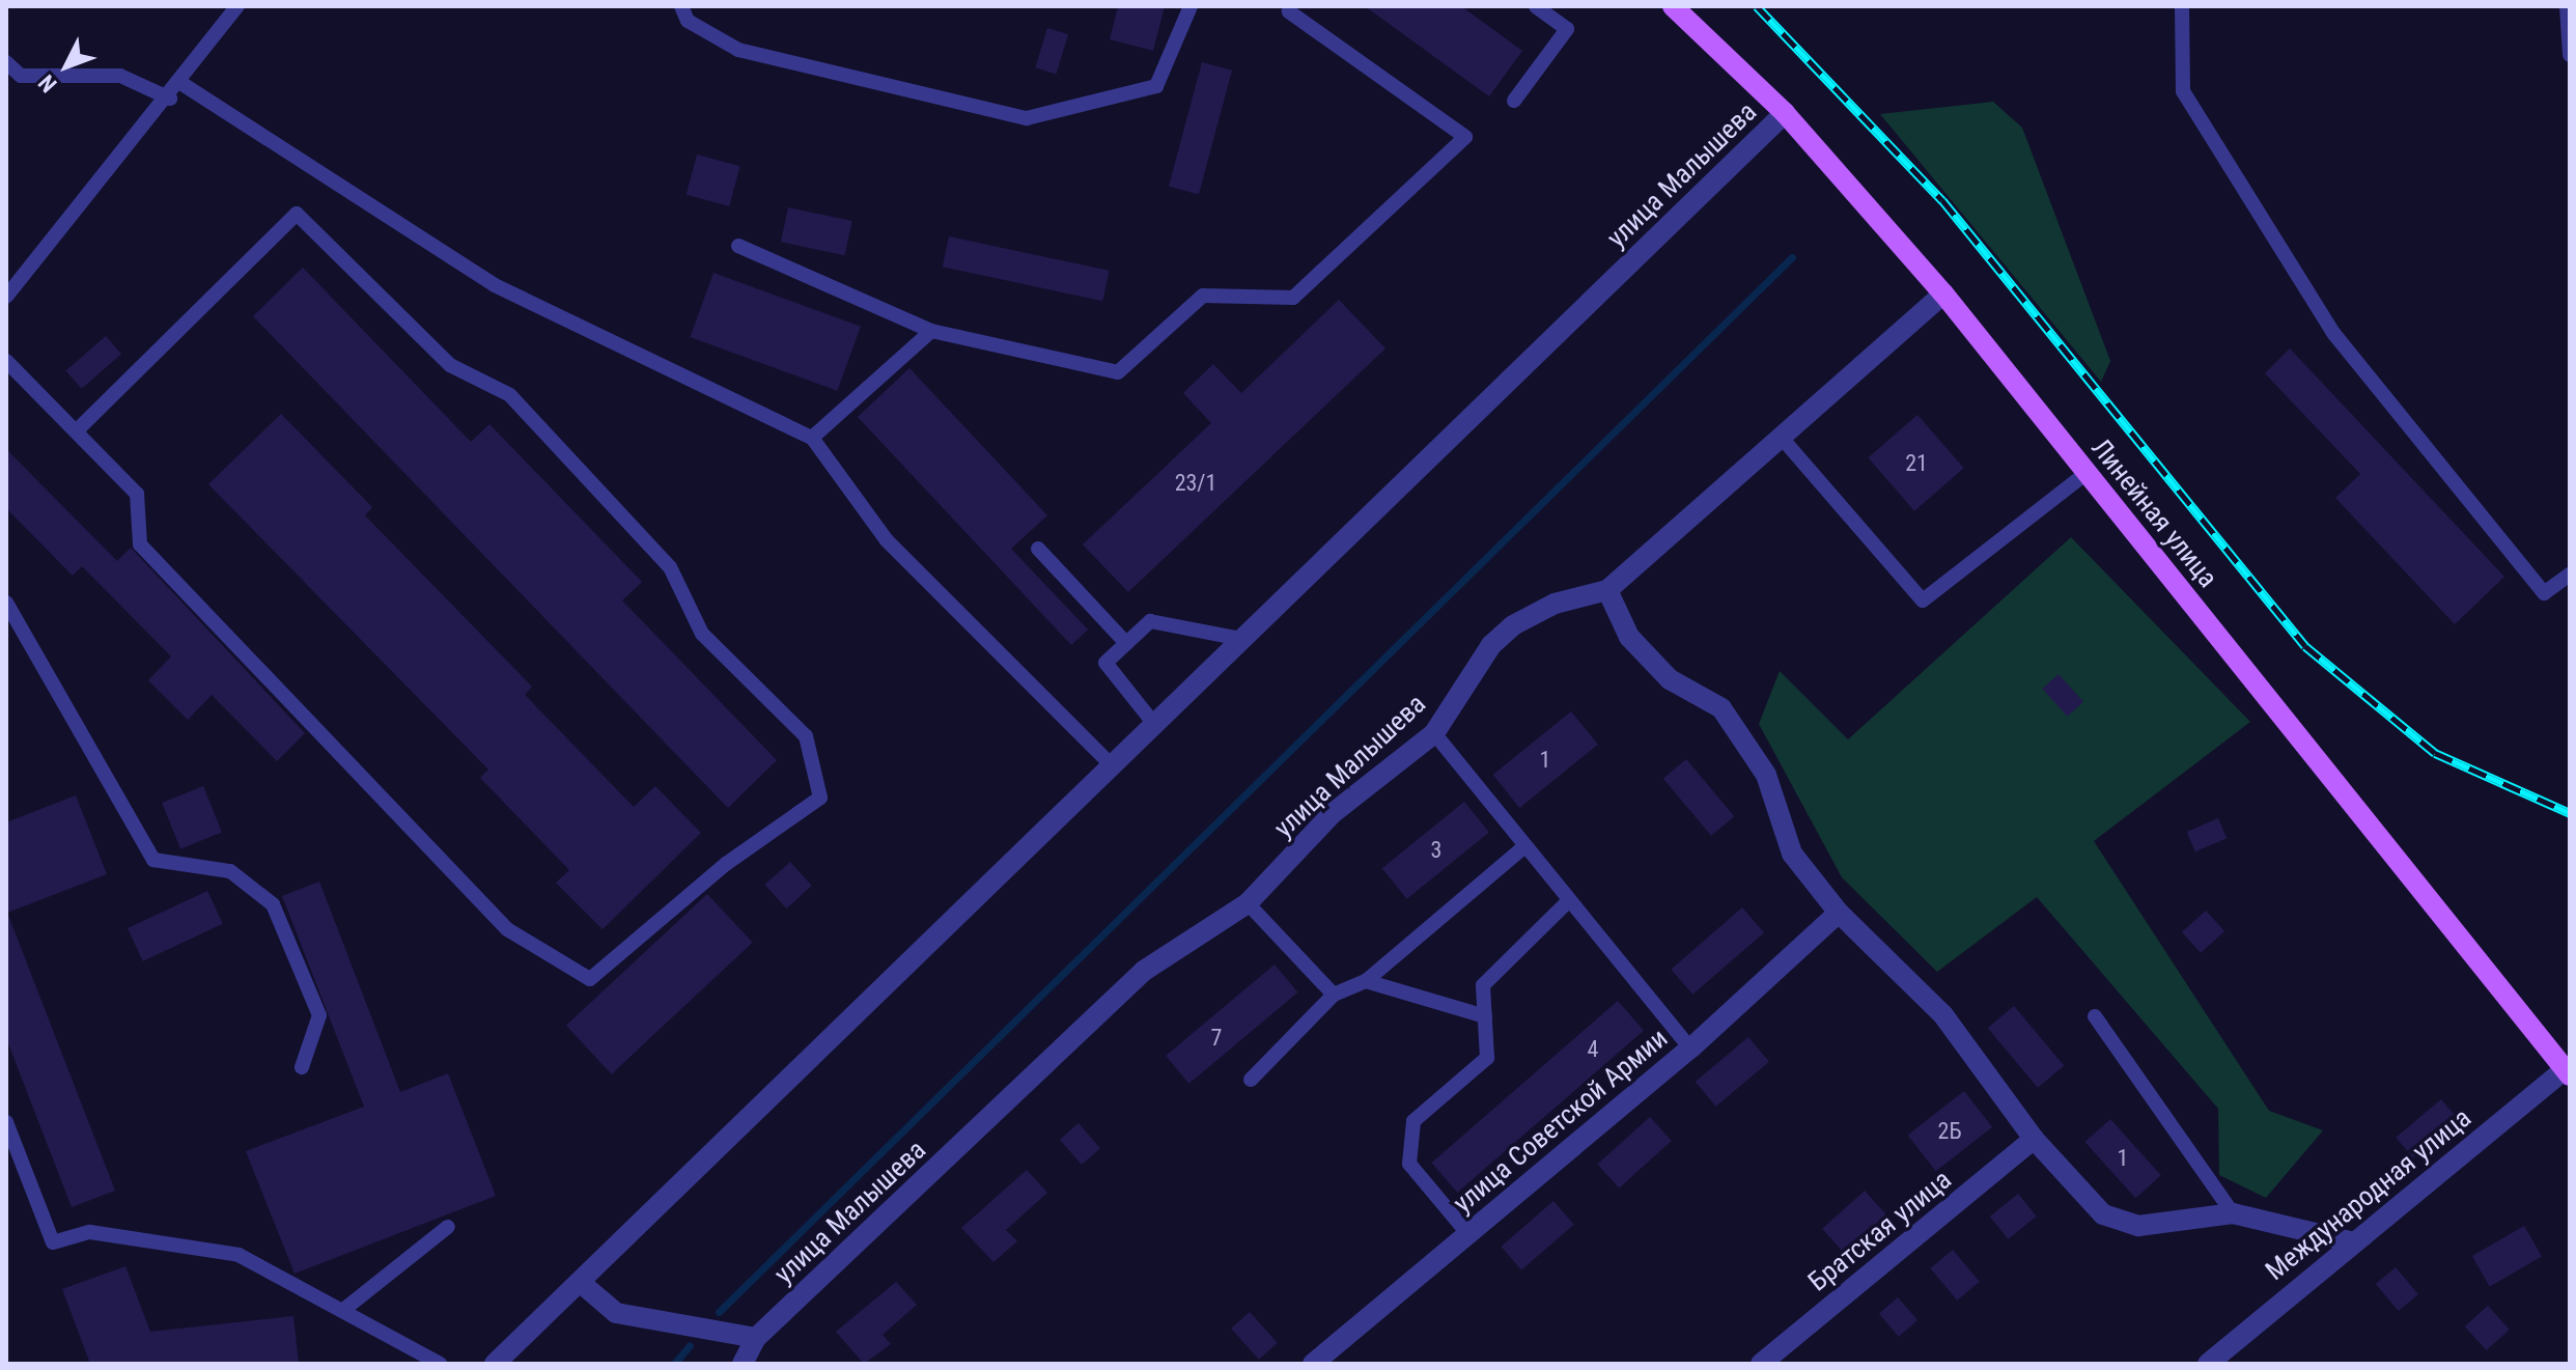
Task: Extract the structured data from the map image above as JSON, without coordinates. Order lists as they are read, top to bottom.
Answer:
{
  "streets": {
    "main road": ["Линейная улица"],
    "street": [
      "улица Малышева",
      "улица Советской Армии",
      "Международная улица",
      "Братская улица"
    ]
  },
  "crossings": [
    ["улица Малышева", "Линейная улица"],
    ["Линейная улица", "Международная улица"]
  ],
  "house_numbers": [
    "21",
    "23/1",
    "1",
    "3",
    "7",
    "4",
    "2Б",
    "1"
  ],
  "north": "bottom left"
}
